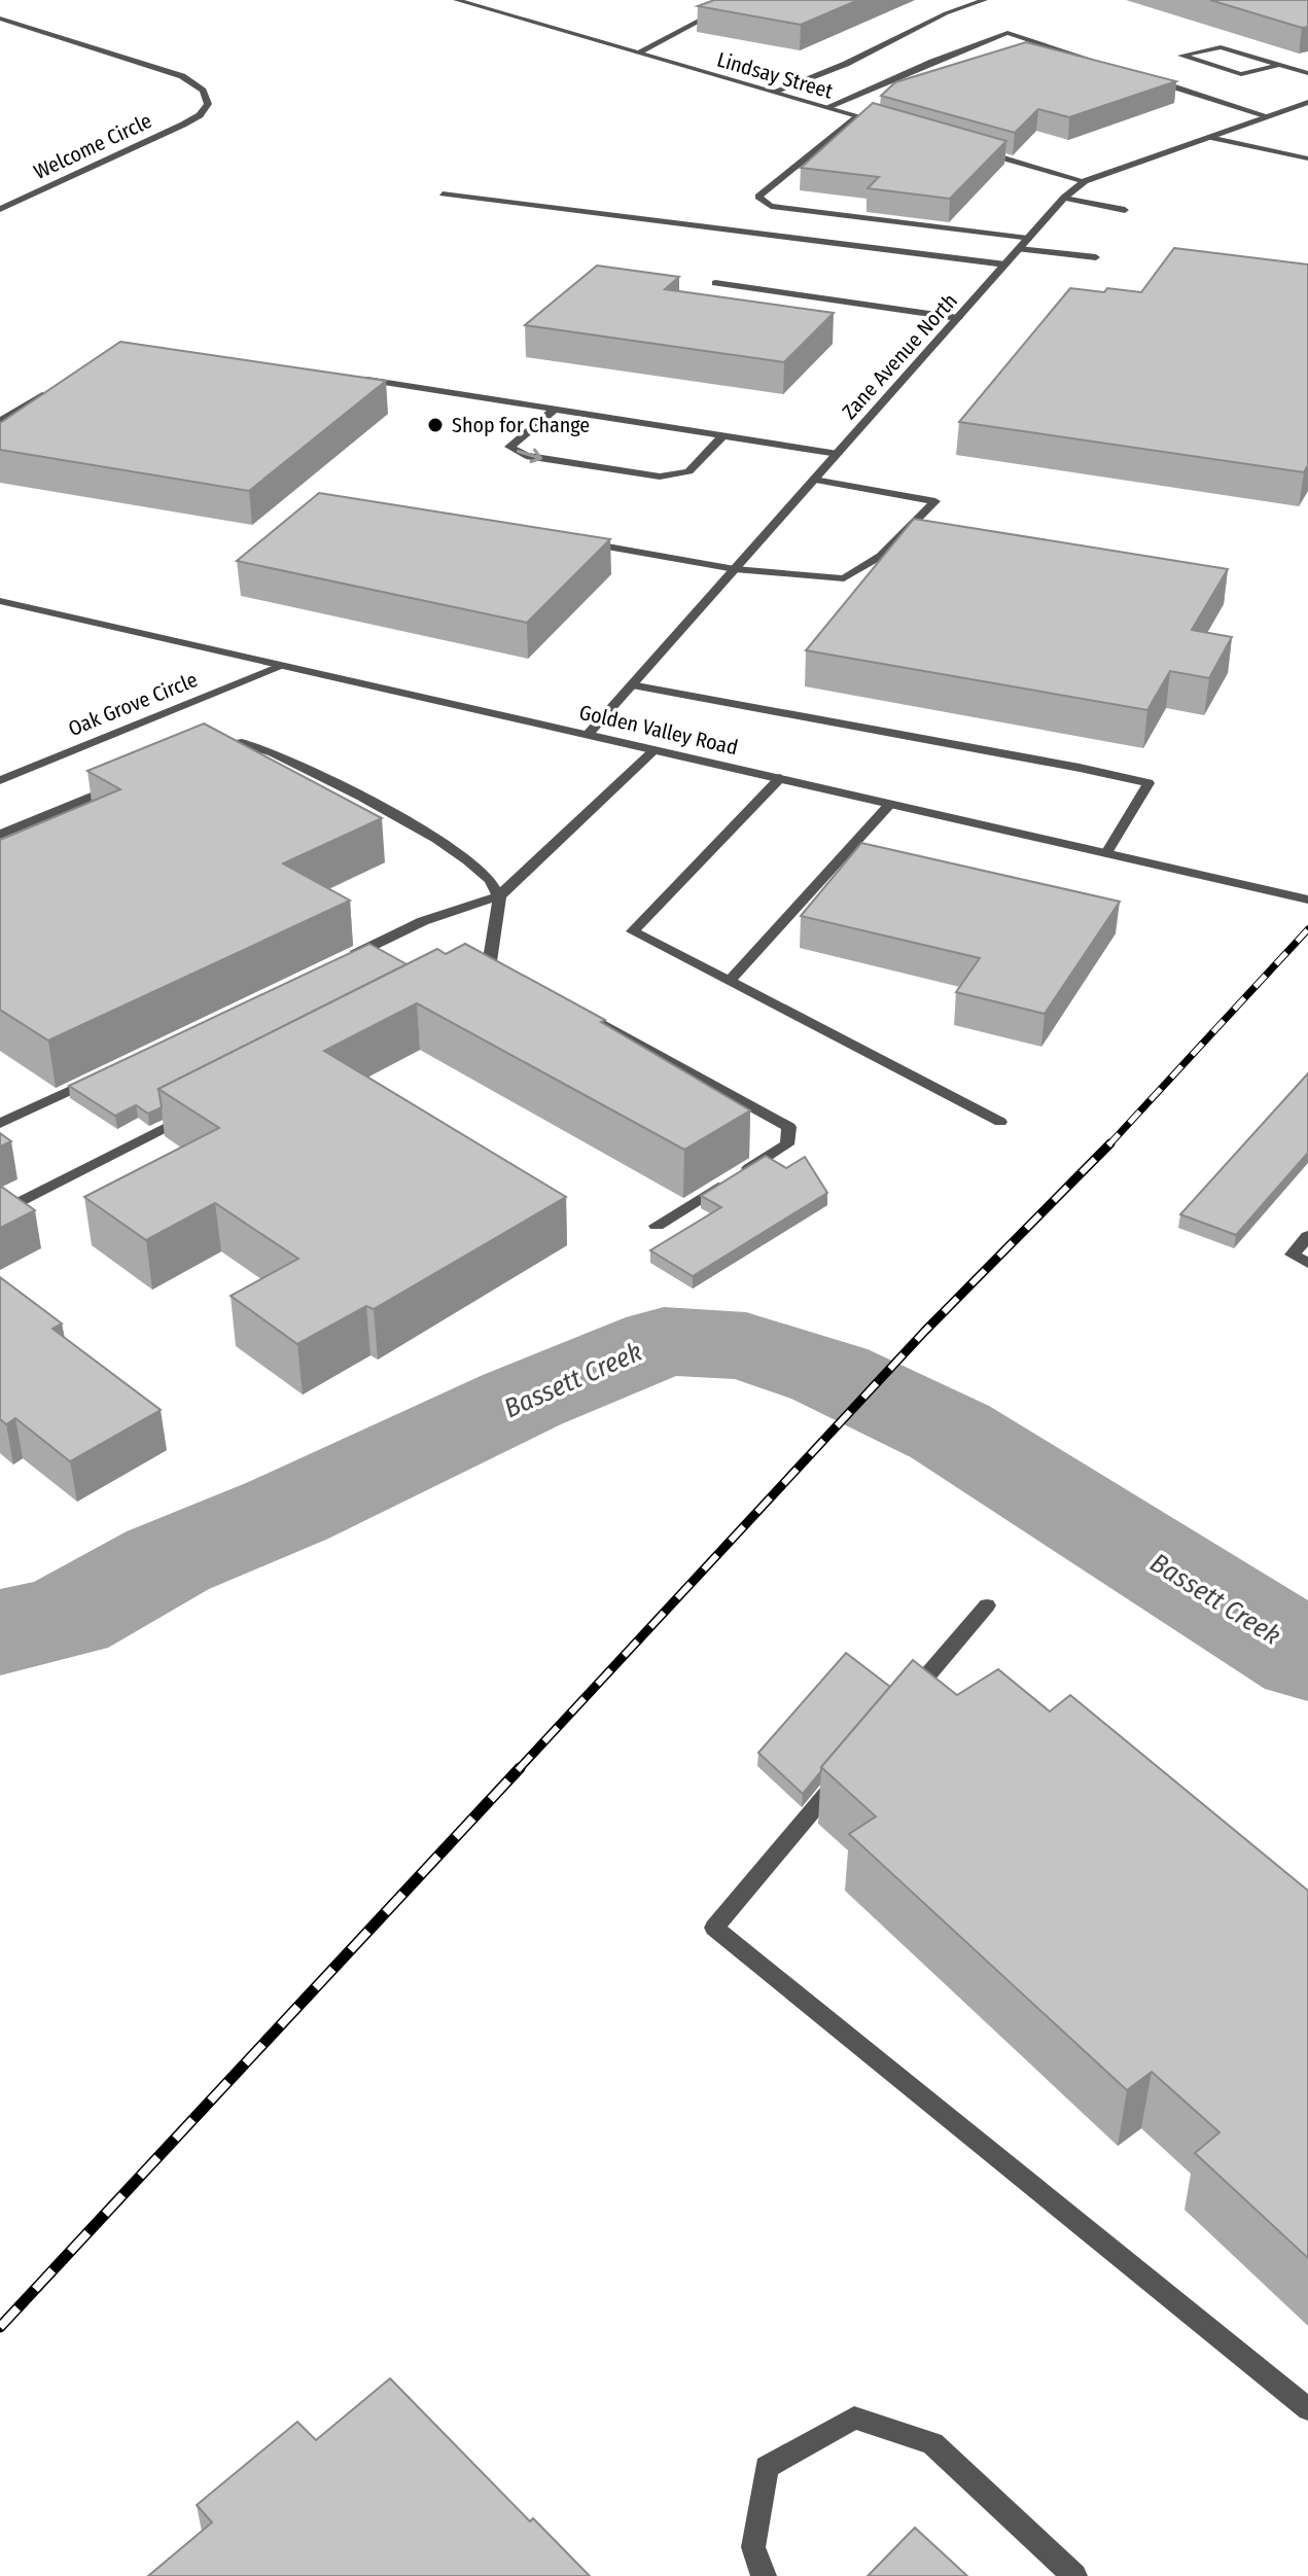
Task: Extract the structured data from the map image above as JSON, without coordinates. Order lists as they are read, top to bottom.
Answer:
{
  "streets": {
    "street": [
      "Lindsay Street",
      "Welcome Circle",
      "Zane Avenue North",
      "Oak Grove Circle",
      "Golden Valley Road"
    ]
  },
  "crossings": [
    ["Zane Avenue North", "Golden Valley Road"],
    ["Oak Grove Circle", "Golden Valley Road"]
  ],
  "water": ["Bassett Creek"],
  "places": ["Shop for Change"]
}
